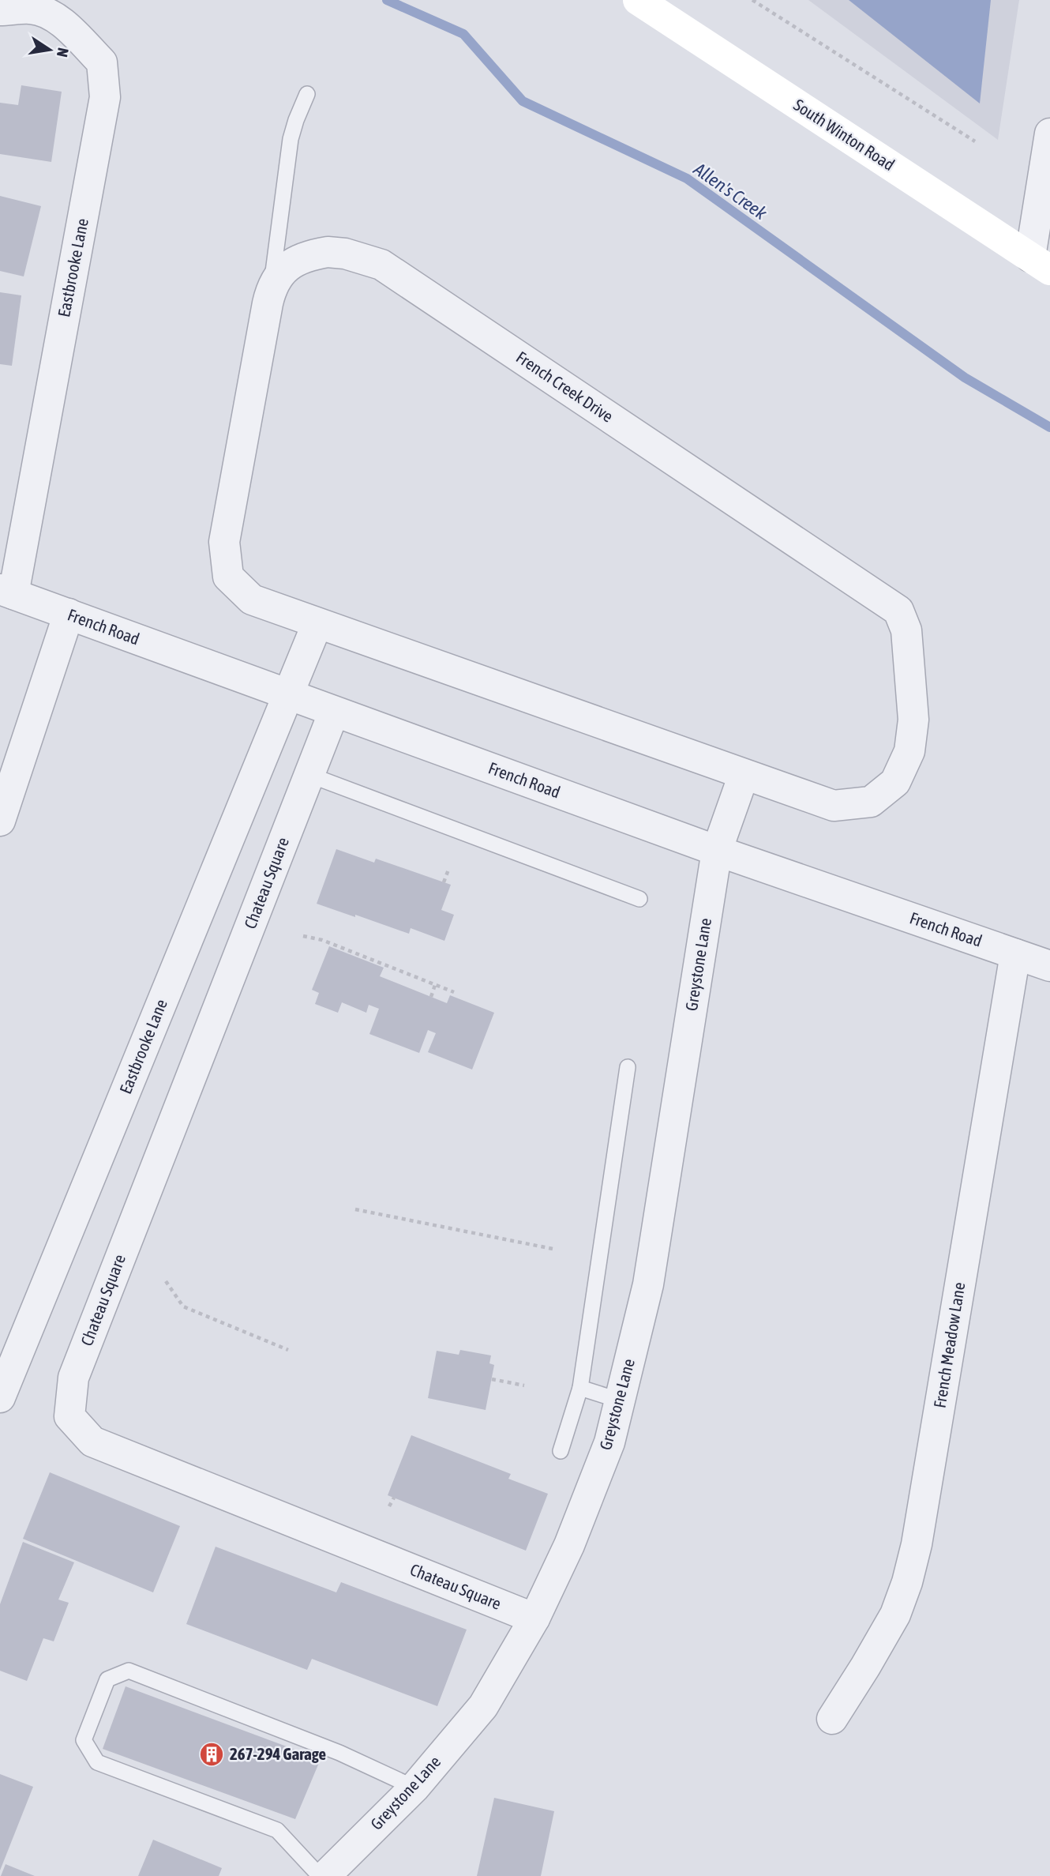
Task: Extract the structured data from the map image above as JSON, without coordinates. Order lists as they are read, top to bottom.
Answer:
{
  "streets": {
    "main road": ["South Winton Road"],
    "street": [
      "Eastbrooke Lane",
      "French Creek Drive",
      "French Road",
      "Chateau Square",
      "Greystone Lane",
      "French Meadow Lane"
    ]
  },
  "crossings": [
    ["Eastbrooke Lane", "French Road"],
    ["French Road", "Chateau Square"],
    ["French Road", "Greystone Lane"],
    ["French Road", "French Meadow Lane"],
    ["Chateau Square", "Greystone Lane"]
  ],
  "water": ["Allen's Creek"],
  "places": {
    "building": ["267-294 Garage"]
  },
  "north": "right"
}
